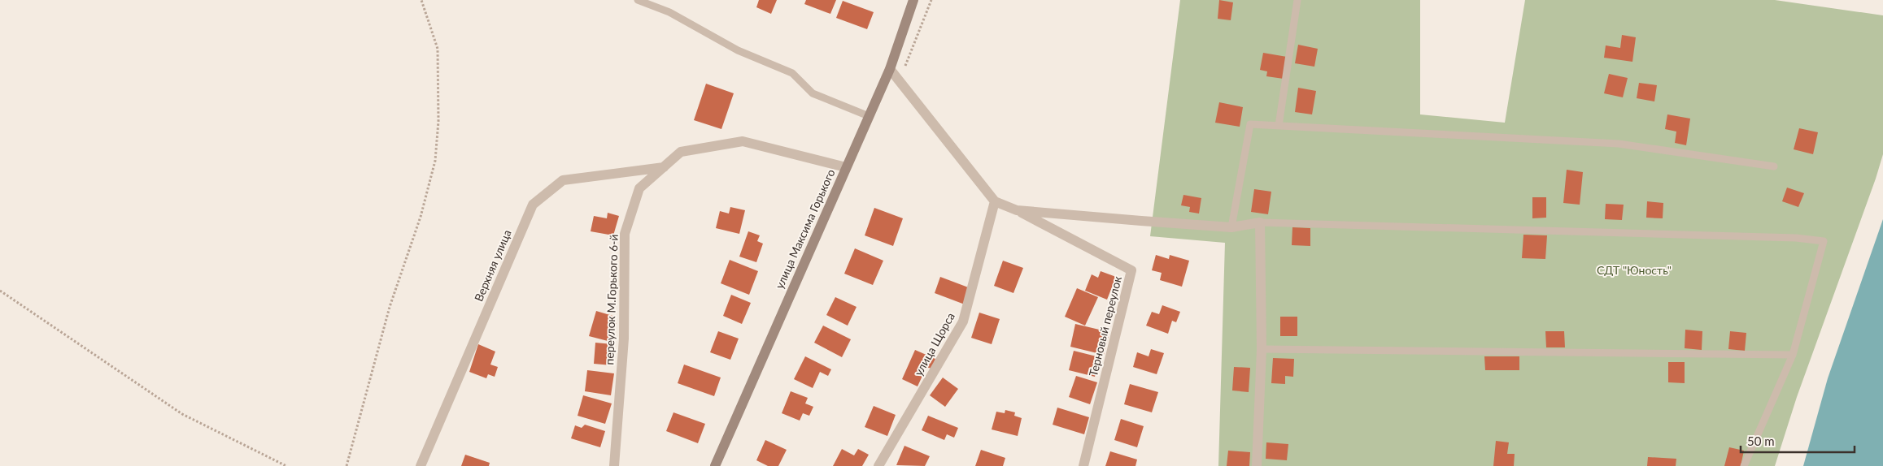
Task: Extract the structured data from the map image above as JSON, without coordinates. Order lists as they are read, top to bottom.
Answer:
{
  "streets": {
    "street": [
      "улица Максима Горького",
      "Верхняя улица",
      "переулок М.Горького 6-й",
      "Терновый переулок",
      "улица Щорса"
    ]
  },
  "crossings": [
    ["улица Максима Горького", "переулок М.Горького 6-й"],
    ["Верхняя улица", "переулок М.Горького 6-й"]
  ],
  "parks": ["СДТ \"Юность\""],
  "scale_bar": "50 m"
}
